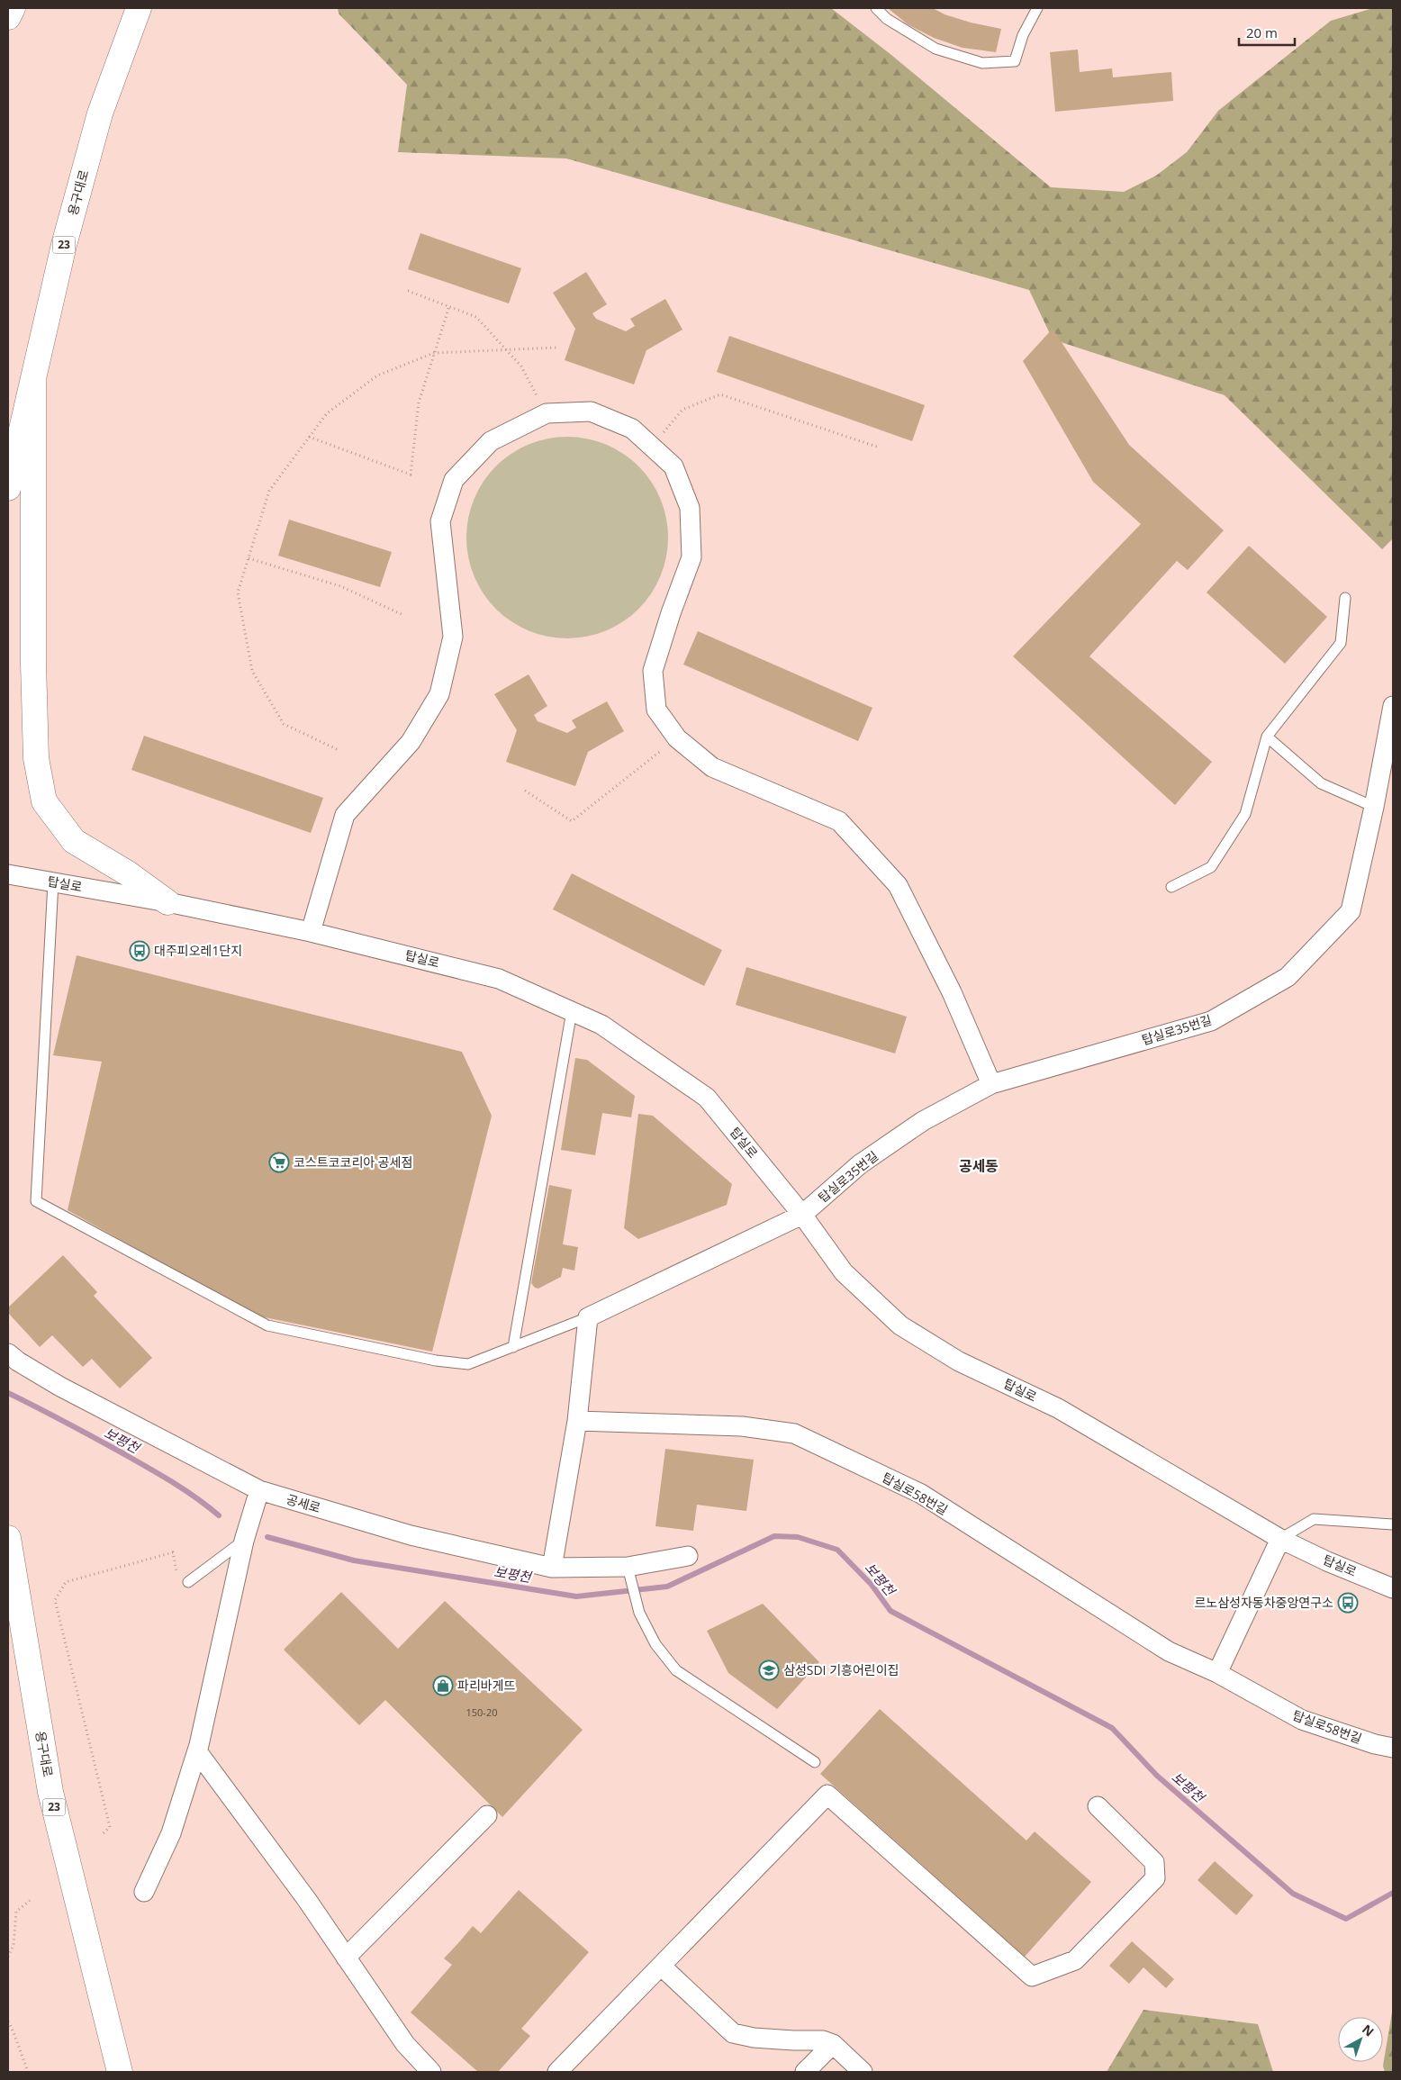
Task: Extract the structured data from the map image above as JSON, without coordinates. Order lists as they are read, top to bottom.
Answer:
{
  "streets": {
    "highway": ["용구대로", "23"],
    "street": [
      "탑실로",
      "탑실로35번길",
      "탑실로58번길",
      "공세로"
    ]
  },
  "crossings": [
    ["탑실로", "탑실로35번길"]
  ],
  "districts": ["공세동"],
  "water": ["보평천"],
  "places": {
    "bus stop": ["대주피오레1단지", "르노삼성자동차중앙연구소"],
    "supermarket": ["코스트코코리아 공세점"],
    "school or university": ["삼성SDI 기흥어린이집"],
    "shop": ["파리바게뜨"]
  },
  "house_numbers": ["150-20"],
  "scale_bar": "20 m",
  "north": "top right"
}
